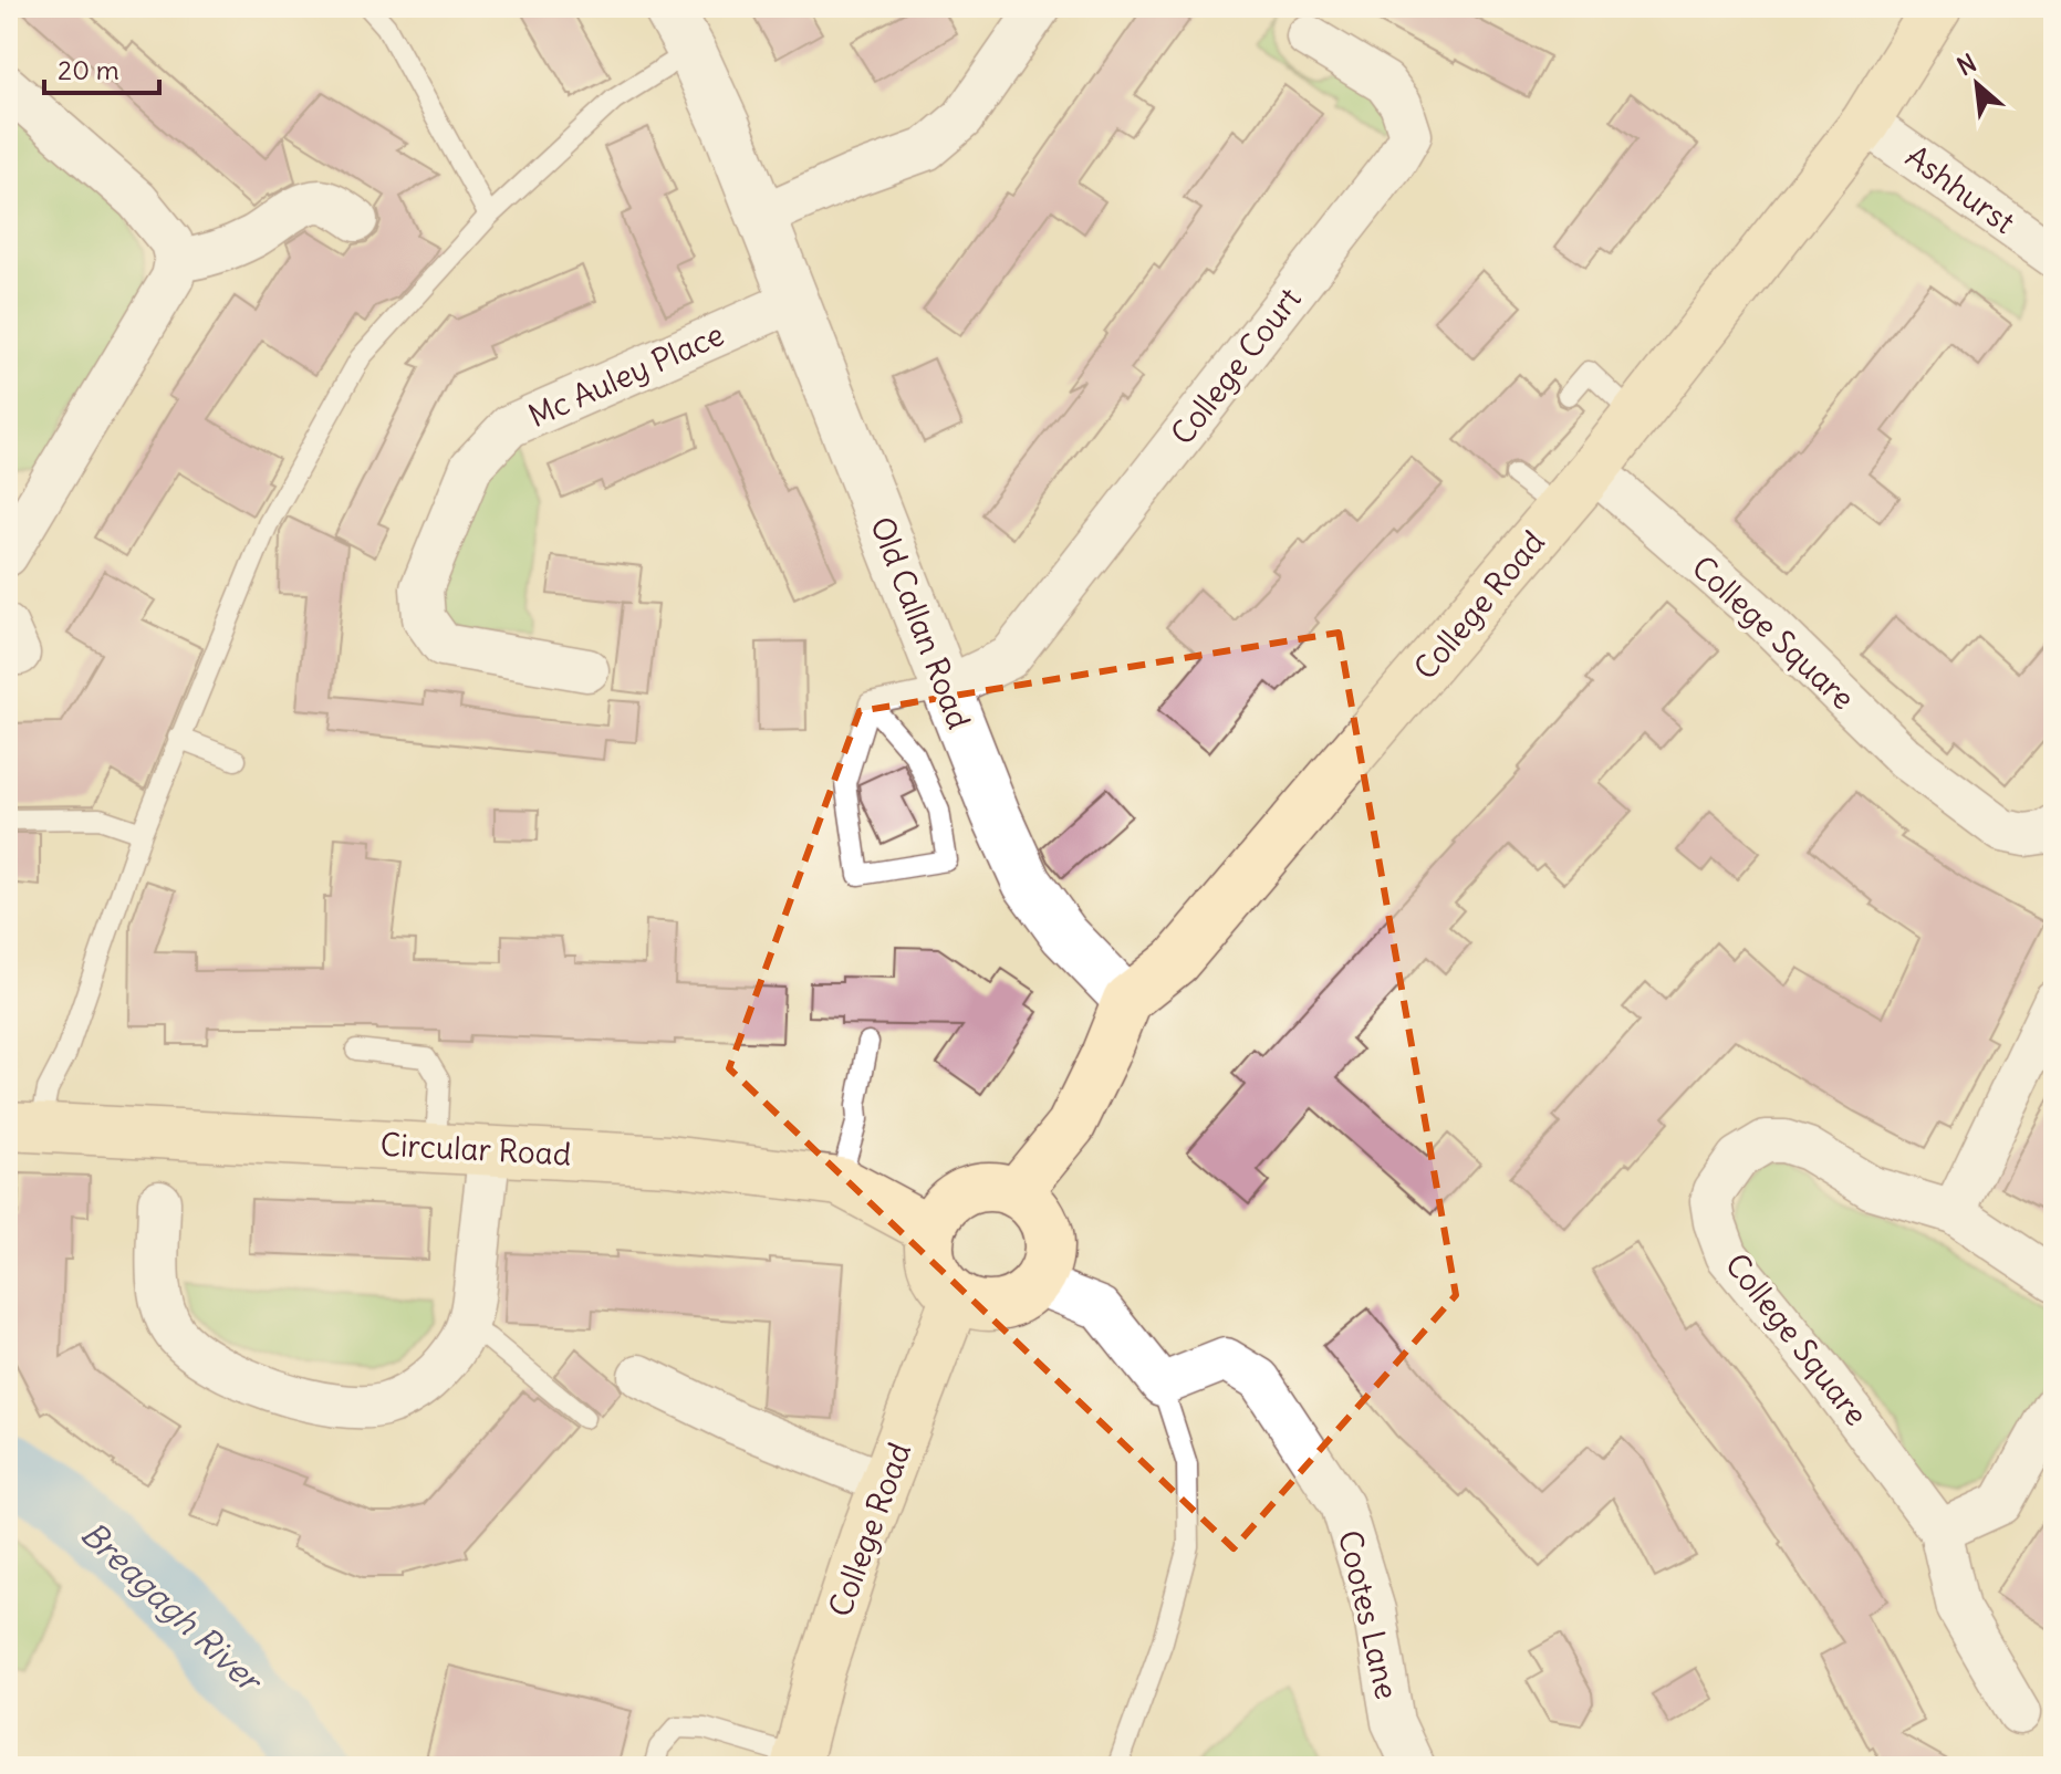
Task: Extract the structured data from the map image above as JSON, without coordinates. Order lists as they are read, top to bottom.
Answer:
{
  "streets": {
    "main road": ["College Road", "Circular Road"],
    "street": [
      "Ashhurst",
      "College Court",
      "Mc Auley Place",
      "Old Callan Road",
      "College Square",
      "Cootes Lane"
    ]
  },
  "crossings": [
    ["Ashhurst", "College Road"],
    ["College Court", "Old Callan Road"],
    ["Mc Auley Place", "Old Callan Road"],
    ["College Road", "Old Callan Road"],
    ["College Road", "College Square"],
    ["College Road", "Circular Road"]
  ],
  "water": ["Breagagh River"],
  "scale_bar": "20 m",
  "north": "top left"
}
